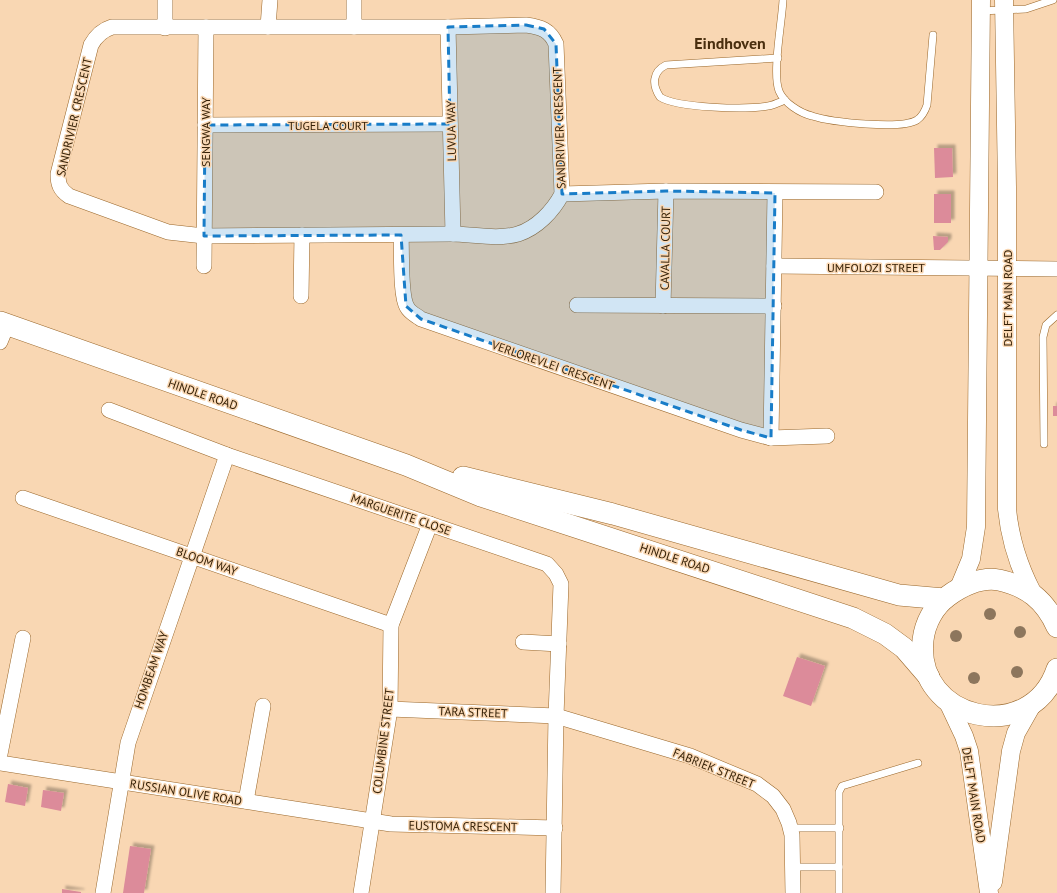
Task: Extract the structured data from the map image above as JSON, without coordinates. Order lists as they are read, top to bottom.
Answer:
{
  "streets": {
    "main road": ["HINDLE ROAD"],
    "street": [
      "SANDRIVIER CRESCENT",
      "TUGELA COURT",
      "LUVUA WAY",
      "SENGWA WAY",
      "CAVALLA COURT",
      "UMFOLOZI STREET",
      "DELFT MAIN ROAD",
      "VERLOREVLEI CRESCENT",
      "MARGUERITE CLOSE",
      "BLOOM WAY",
      "HOMBEAM WAY",
      "TARA STREET",
      "COLUMBINE STREET",
      "FABRIEK STREET",
      "RUSSIAN OLIVE ROAD",
      "EUSTOMA CRESCENT"
    ]
  },
  "crossings": [
    ["SANDRIVIER CRESCENT", "LUVUA WAY"],
    ["SANDRIVIER CRESCENT", "SENGWA WAY"],
    ["SANDRIVIER CRESCENT", "VERLOREVLEI CRESCENT"],
    ["TUGELA COURT", "LUVUA WAY"],
    ["TUGELA COURT", "SENGWA WAY"],
    ["UMFOLOZI STREET", "DELFT MAIN ROAD"],
    ["MARGUERITE CLOSE", "HOMBEAM WAY"],
    ["MARGUERITE CLOSE", "TARA STREET"],
    ["MARGUERITE CLOSE", "COLUMBINE STREET"],
    ["MARGUERITE CLOSE", "FABRIEK STREET"],
    ["BLOOM WAY", "HOMBEAM WAY"],
    ["BLOOM WAY", "COLUMBINE STREET"],
    ["HOMBEAM WAY", "RUSSIAN OLIVE ROAD"],
    ["TARA STREET", "COLUMBINE STREET"],
    ["TARA STREET", "FABRIEK STREET"],
    ["COLUMBINE STREET", "RUSSIAN OLIVE ROAD"],
    ["COLUMBINE STREET", "EUSTOMA CRESCENT"],
    ["RUSSIAN OLIVE ROAD", "EUSTOMA CRESCENT"]
  ],
  "districts": ["Eindhoven"]
}
